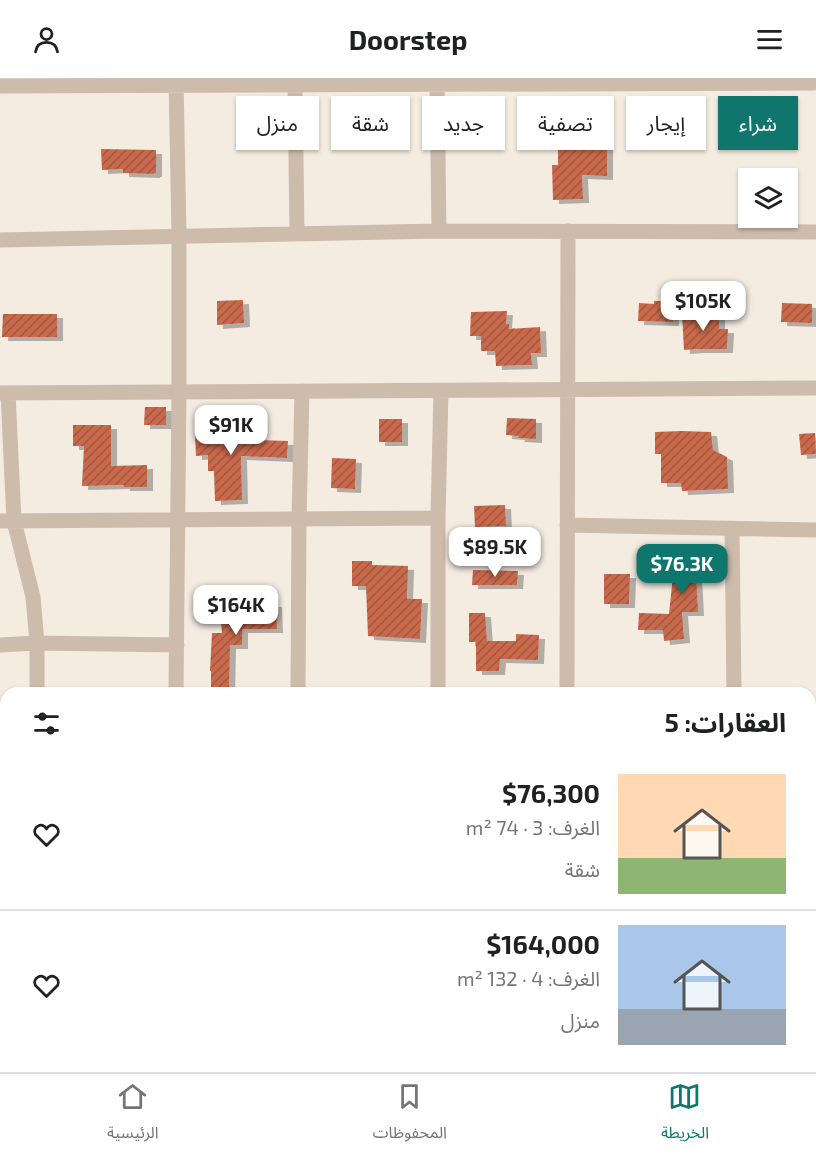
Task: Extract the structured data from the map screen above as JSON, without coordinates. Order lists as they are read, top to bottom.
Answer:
{
  "page": {
    "header": "Doorstep",
    "chip": [
      "شراء",
      "إيجار",
      "تصفية",
      "جديد",
      "شقة",
      "منزل"
    ],
    "price": [
      "$105K",
      "$91K",
      "$89.5K",
      "$76.3K",
      "$164K"
    ],
    "heading": "العقارات: 5",
    "list": [
      {
        "name": "$76,300",
        "note": "الغرف: 3 · 74 m² · شقة"
      },
      {
        "name": "$164,000",
        "note": "الغرف: 4 · 132 m² · منزل"
      }
    ],
    "tabs": ["الخريطة", "المحفوظات", "الرئيسية"]
  }
}
